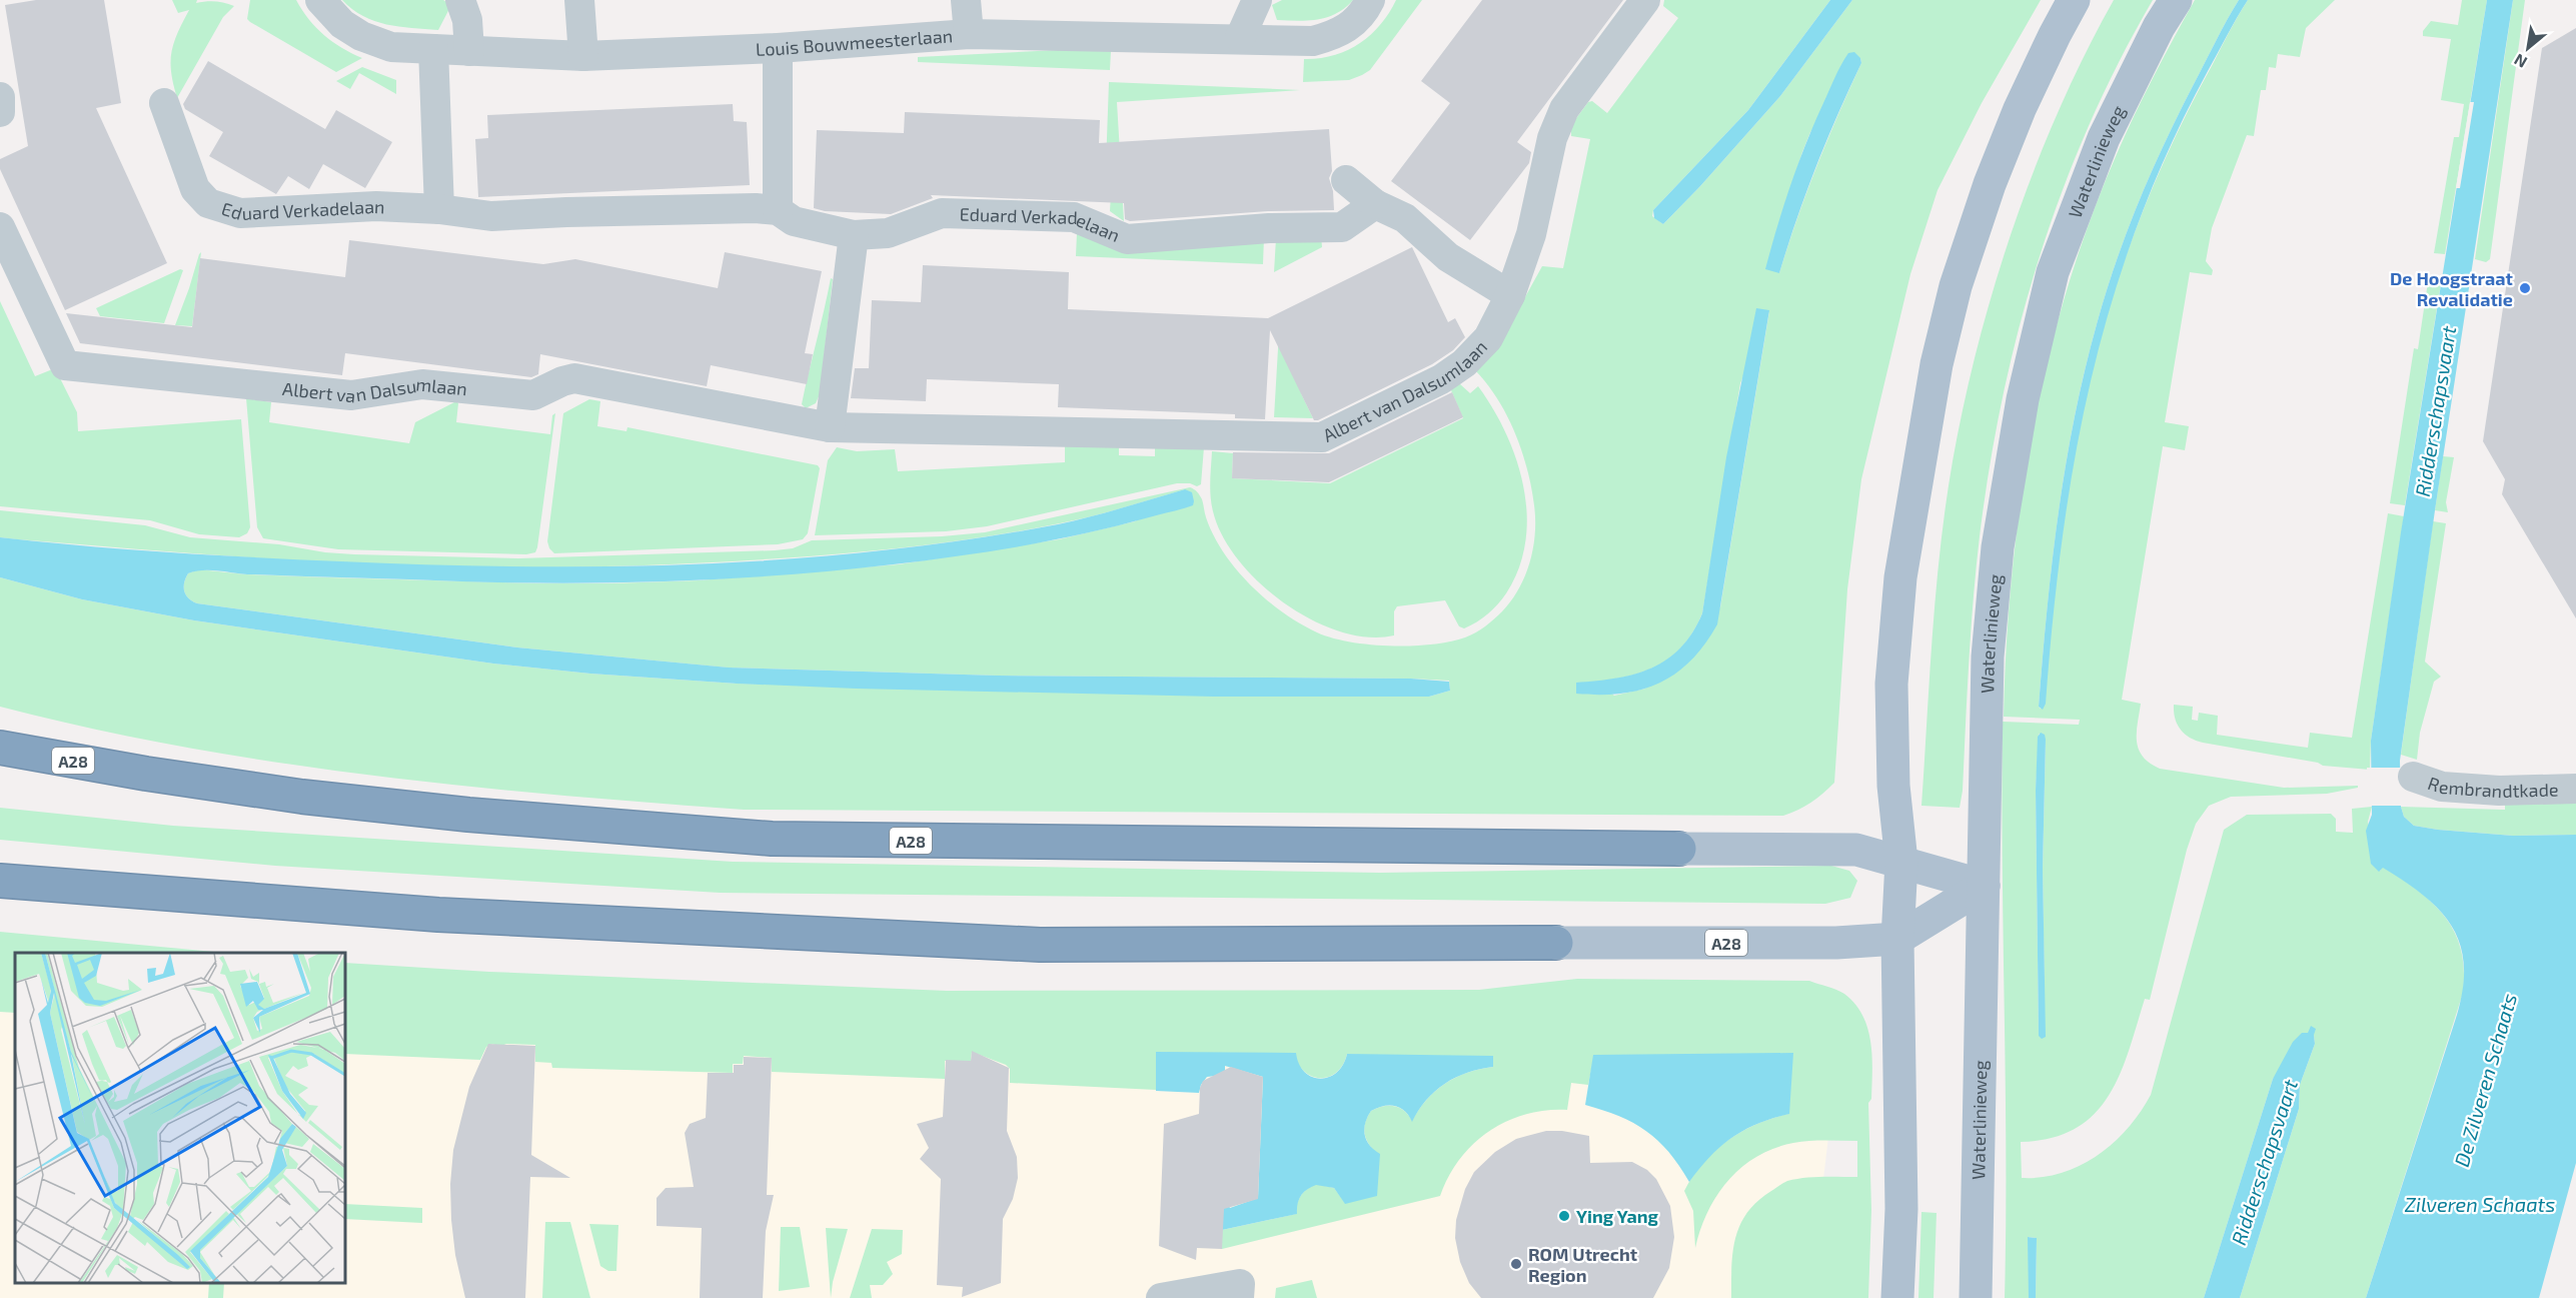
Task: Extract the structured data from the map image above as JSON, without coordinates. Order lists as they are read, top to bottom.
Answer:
{
  "streets": {
    "highway": ["A28"],
    "main road": ["Waterlinieweg"],
    "street": [
      "Louis Bouwmeesterlaan",
      "Eduard Verkadelaan",
      "Albert van Dalsumlaan",
      "Rembrandtkade"
    ]
  },
  "crossings": [
    ["Waterlinieweg", "A28"]
  ],
  "water": ["Ridderschapsvaart", "De Zilveren Schaats", "Zilveren Schaats"],
  "places": ["De Hoogstraat Revalidatie", "Ying Yang", "ROM Utrecht Region"],
  "north": "bottom left"
}
